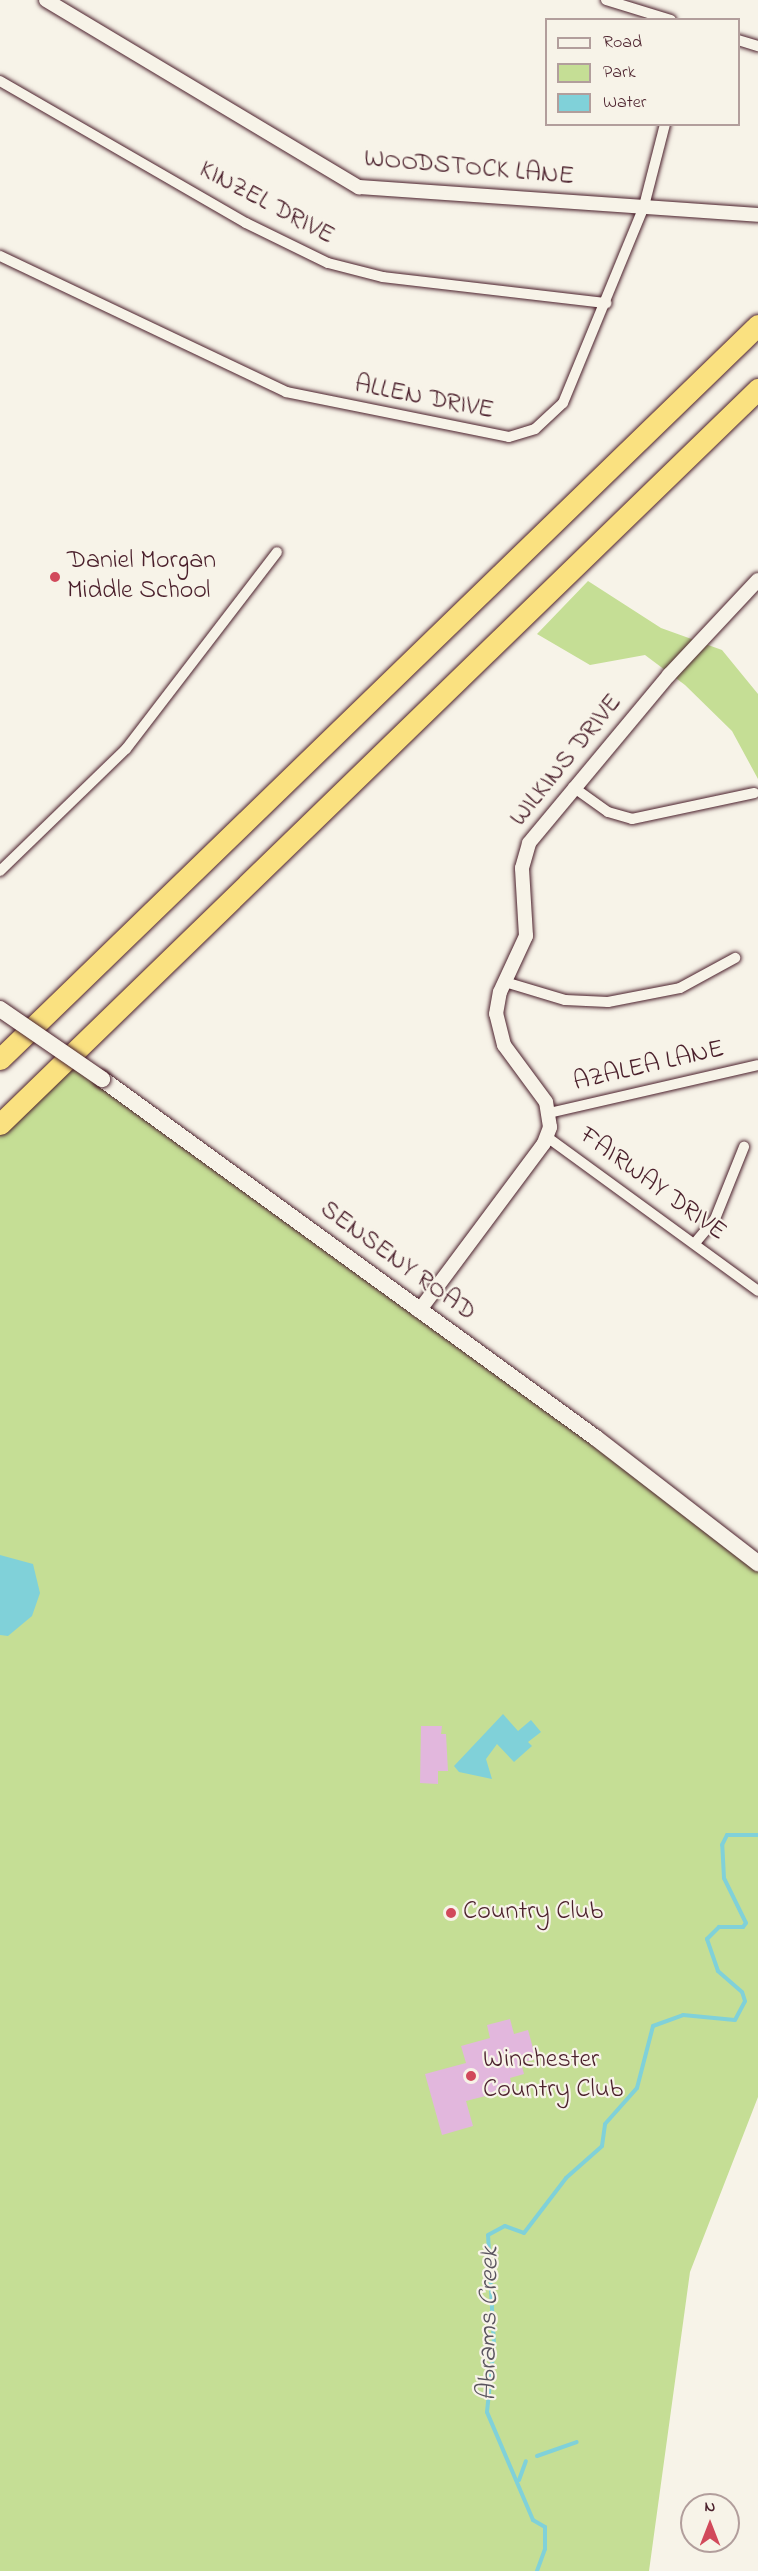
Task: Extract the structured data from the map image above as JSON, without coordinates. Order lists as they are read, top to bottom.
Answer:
{
  "streets": {
    "main road": ["SENSENY ROAD"],
    "street": [
      "WOODSTOCK LANE",
      "KINZEL DRIVE",
      "ALLEN DRIVE",
      "WILKINS DRIVE",
      "AZALEA LANE",
      "FAIRWAY DRIVE"
    ]
  },
  "crossings": [
    ["WOODSTOCK LANE", "ALLEN DRIVE"],
    ["KINZEL DRIVE", "ALLEN DRIVE"],
    ["WILKINS DRIVE", "AZALEA LANE"]
  ],
  "water": ["Abrams Creek"],
  "places": ["Daniel Morgan Middle School", "Country Club", "Winchester Country Club"],
  "legend": ["Road", "Park", "Water"],
  "north": "top"
}
